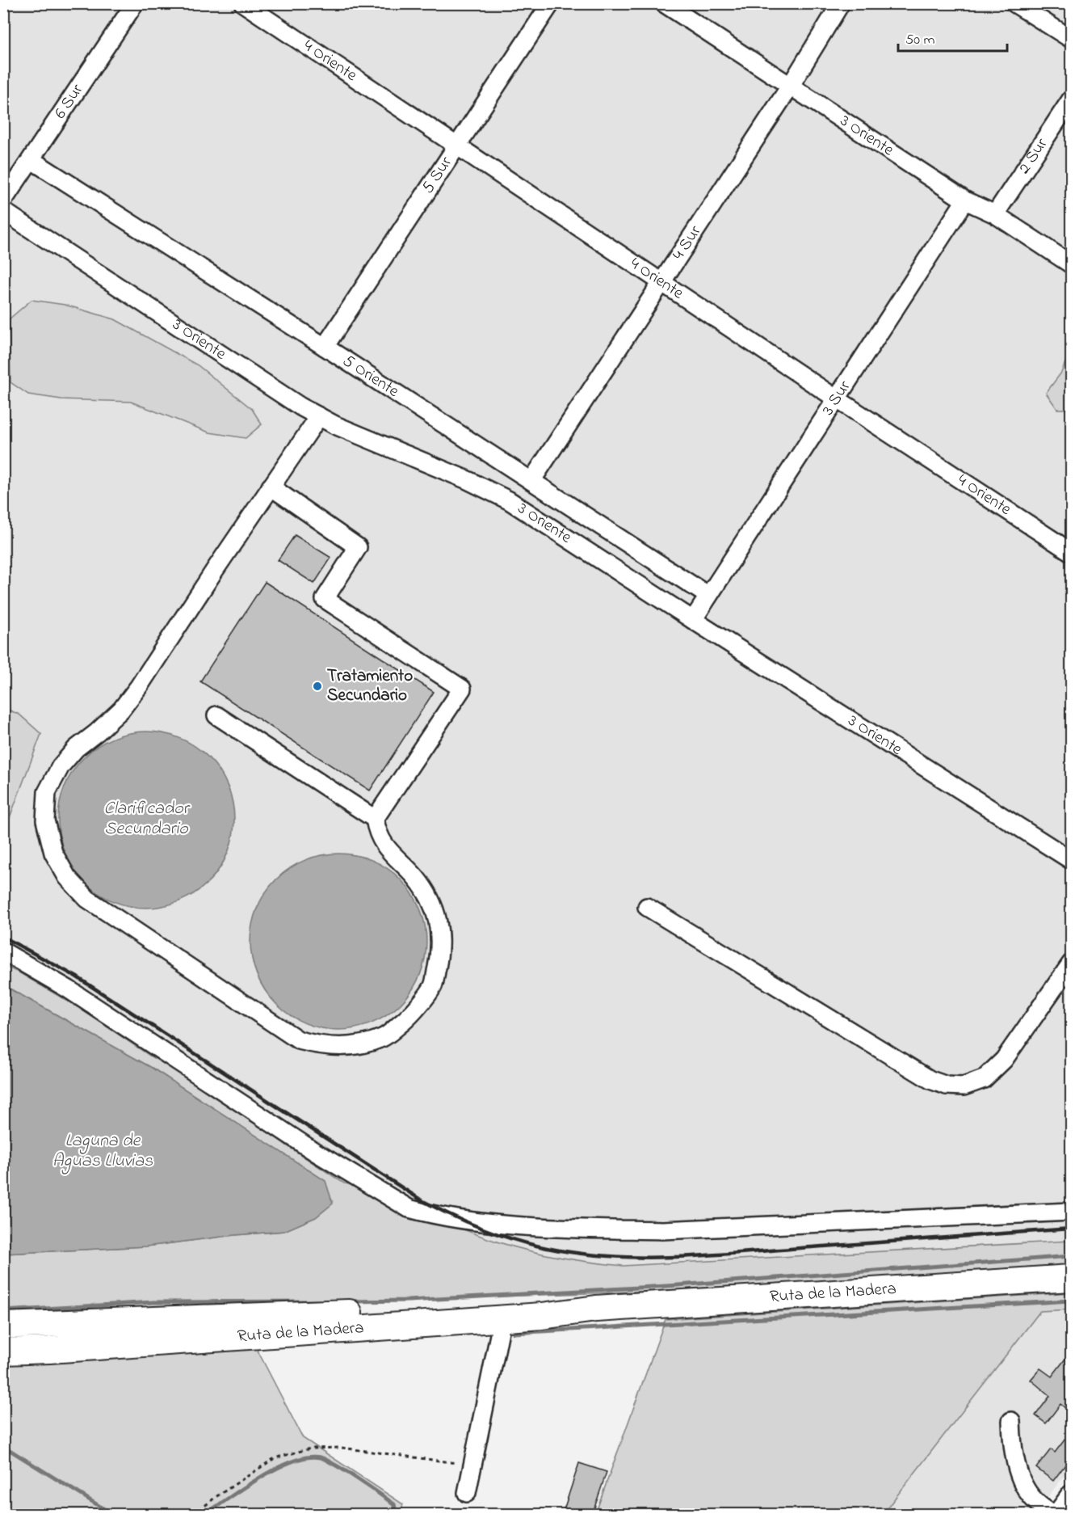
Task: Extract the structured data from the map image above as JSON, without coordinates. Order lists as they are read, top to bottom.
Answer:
{
  "streets": {
    "highway": ["Ruta de la Madera"],
    "street": [
      "4 Oriente",
      "6 Sur",
      "3 Oriente",
      "2 Sur",
      "5 Sur",
      "4 Sur",
      "5 Oriente",
      "3 Sur"
    ]
  },
  "crossings": [
    ["4 Oriente", "5 Sur"],
    ["4 Oriente", "4 Sur"],
    ["4 Oriente", "3 Sur"],
    ["6 Sur", "5 Oriente"],
    ["3 Oriente", "2 Sur"],
    ["3 Oriente", "4 Sur"],
    ["3 Oriente", "3 Sur"],
    ["5 Sur", "5 Oriente"],
    ["4 Sur", "5 Oriente"],
    ["5 Oriente", "3 Sur"]
  ],
  "water": ["Clarificador Secundario", "Laguna de Aguas Lluvias"],
  "places": ["Tratamiento Secundario"],
  "scale_bar": "50 m"
}
